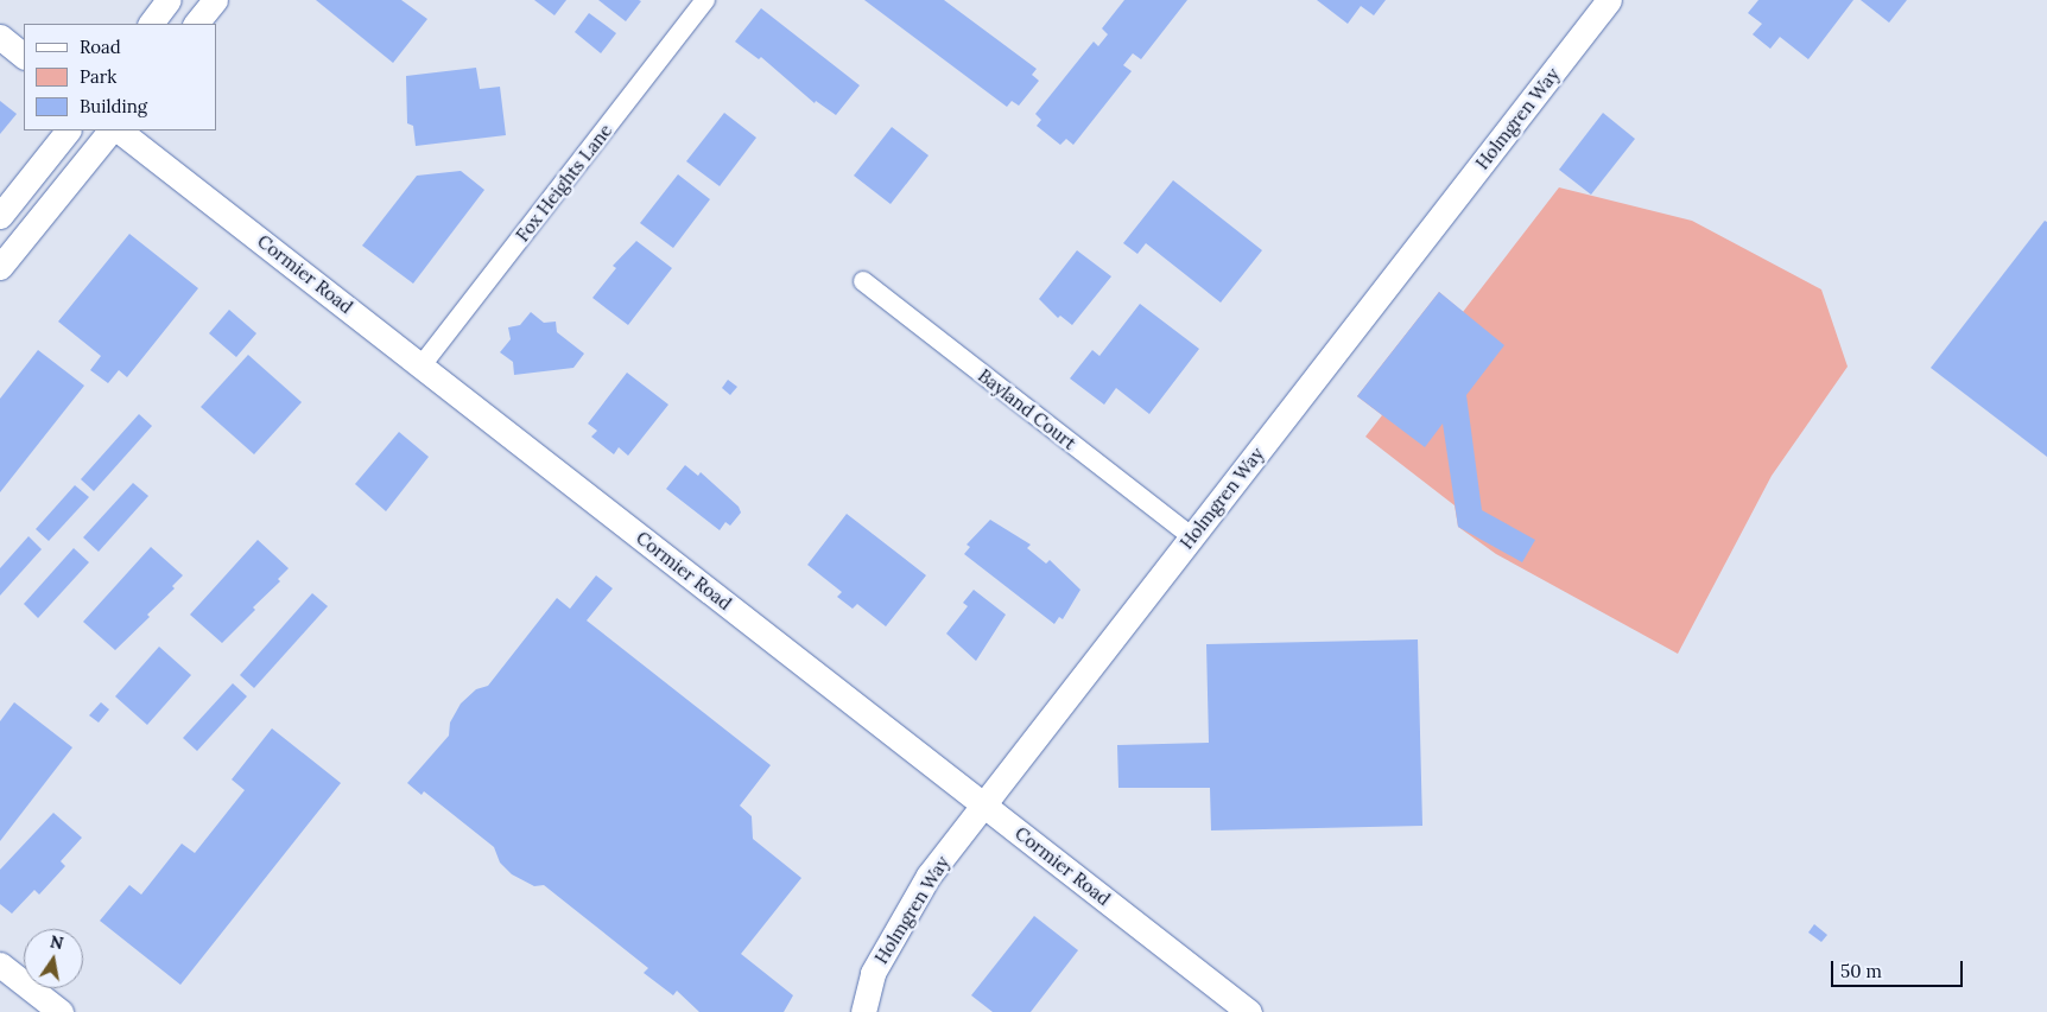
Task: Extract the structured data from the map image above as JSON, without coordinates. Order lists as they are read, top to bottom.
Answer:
{
  "streets": {
    "street": [
      "Holmgren Way",
      "Fox Heights Lane",
      "Cormier Road",
      "Bayland Court"
    ]
  },
  "crossings": [
    ["Holmgren Way", "Cormier Road"],
    ["Holmgren Way", "Bayland Court"],
    ["Fox Heights Lane", "Cormier Road"]
  ],
  "legend": ["Road", "Park", "Building"],
  "scale_bar": "50 m",
  "north": "top"
}
